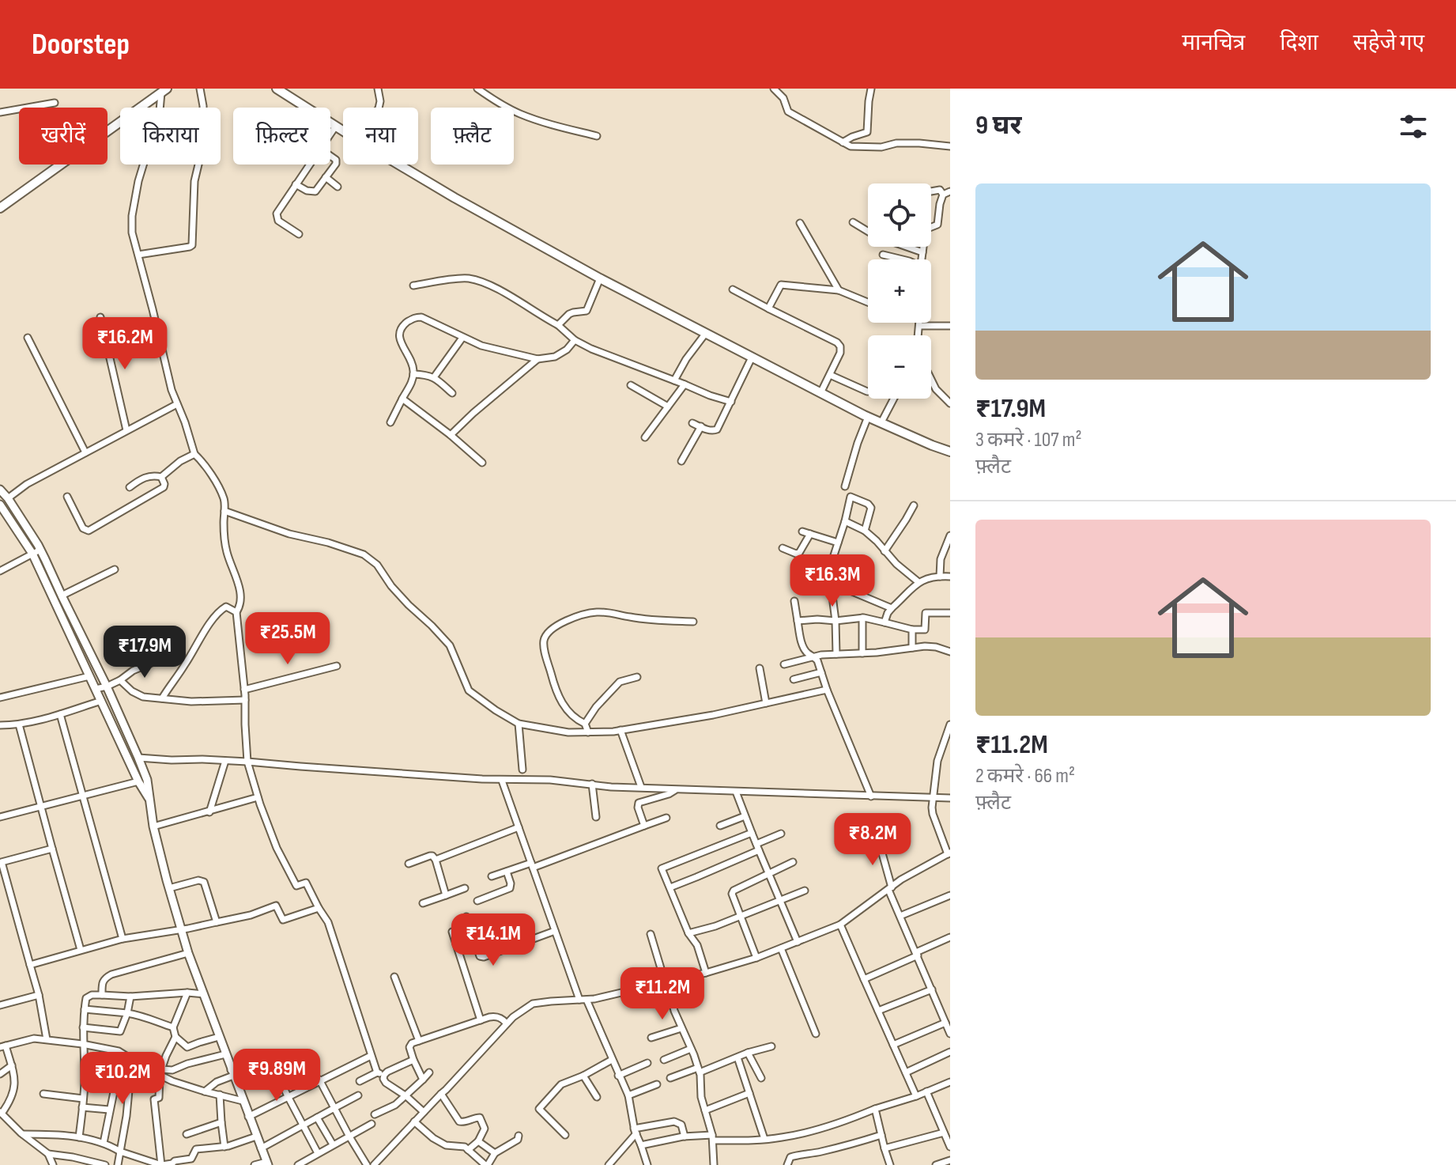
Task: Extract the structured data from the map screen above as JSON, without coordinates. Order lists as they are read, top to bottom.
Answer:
{
  "page": {
    "header": "Doorstep",
    "nav": ["मानचित्र", "दिशा", "सहेजे गए"],
    "heading": "9 घर",
    "chip": [
      "खरीदें",
      "किराया",
      "फ़िल्टर",
      "नया",
      "फ़्लैट"
    ],
    "list": [
      {
        "name": "₹17.9M",
        "note": "3 कमरे · 107 m² · फ़्लैट"
      },
      {
        "name": "₹11.2M",
        "note": "2 कमरे · 66 m² · फ़्लैट"
      }
    ],
    "map_buttons": ["+", "−"],
    "price": [
      "₹16.2M",
      "₹16.3M",
      "₹25.5M",
      "₹17.9M",
      "₹8.2M",
      "₹14.1M",
      "₹11.2M",
      "₹9.89M",
      "₹10.2M"
    ]
  }
}
